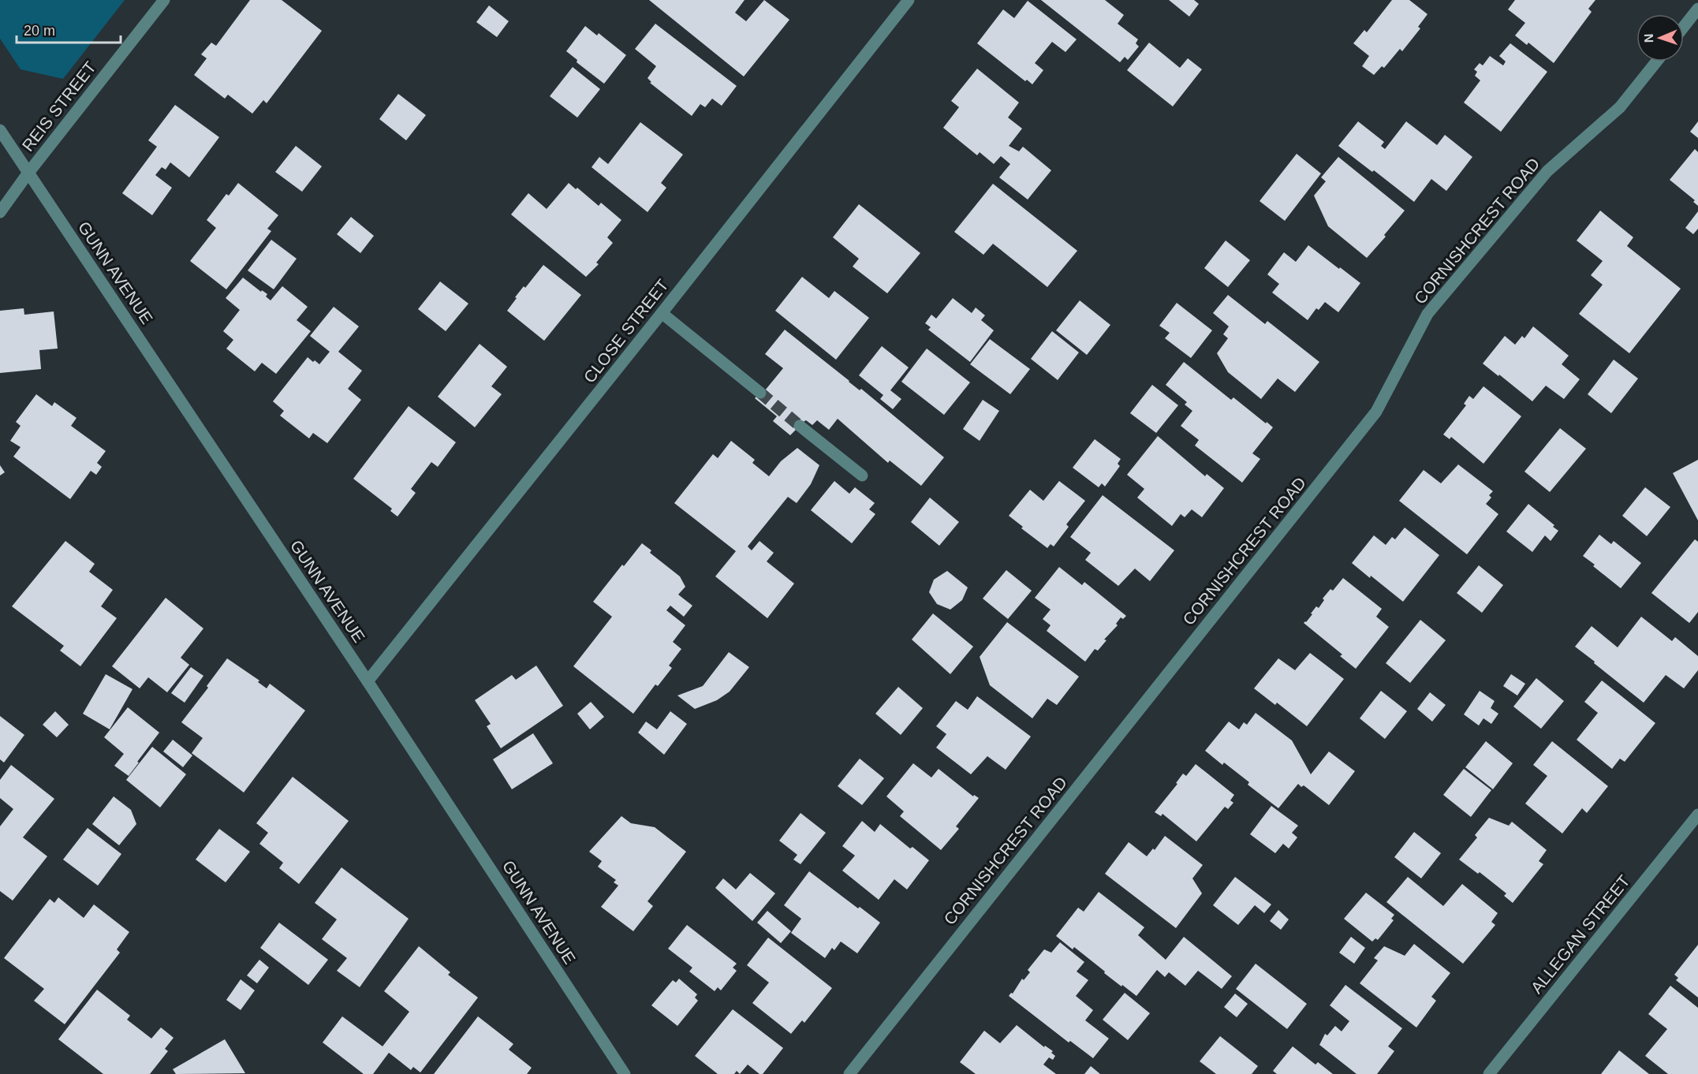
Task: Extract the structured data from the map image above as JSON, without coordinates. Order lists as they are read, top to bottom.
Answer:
{
  "streets": {
    "street": [
      "REIS STREET",
      "CORNISHCREST ROAD",
      "GUNN AVENUE",
      "CLOSE STREET",
      "ALLEGAN STREET"
    ]
  },
  "crossings": [
    ["REIS STREET", "GUNN AVENUE"],
    ["GUNN AVENUE", "CLOSE STREET"]
  ],
  "scale_bar": "20 m",
  "north": "left"
}
